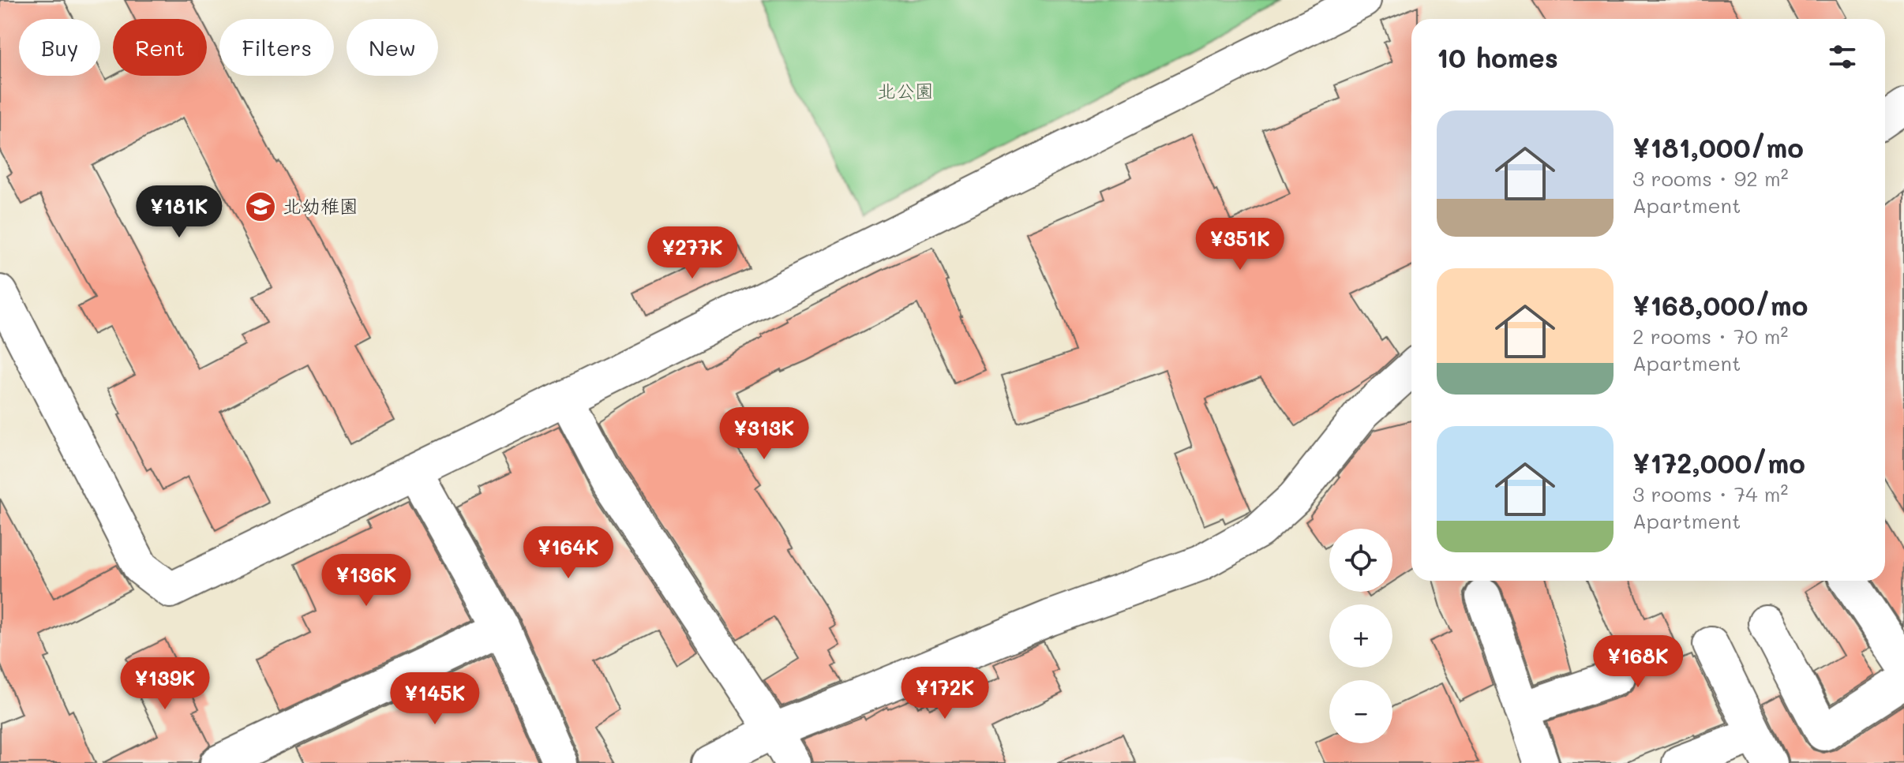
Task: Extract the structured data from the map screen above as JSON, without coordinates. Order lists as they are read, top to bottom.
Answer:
{
  "parks": ["北公園"],
  "places": {
    "school or university": ["北幼稚園"]
  },
  "page": {
    "chip": [
      "Buy",
      "Rent",
      "Filters",
      "New"
    ],
    "heading": "10 homes",
    "list": [
      {
        "name": "¥181,000/mo",
        "note": "3 rooms · 92 m² · Apartment"
      },
      {
        "name": "¥168,000/mo",
        "note": "2 rooms · 70 m² · Apartment"
      },
      {
        "name": "¥172,000/mo",
        "note": "3 rooms · 74 m² · Apartment"
      }
    ],
    "price": [
      "¥181K",
      "¥351K",
      "¥277K",
      "¥313K",
      "¥164K",
      "¥136K",
      "¥168K",
      "¥139K",
      "¥172K",
      "¥145K"
    ],
    "map_buttons": ["+", "−"]
  }
}
